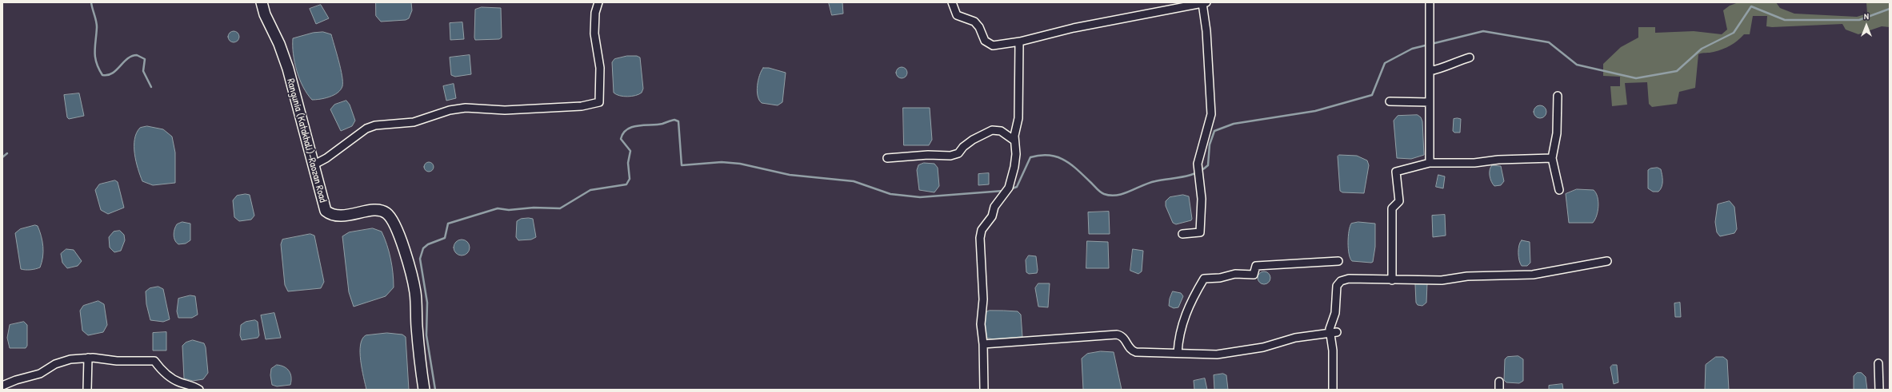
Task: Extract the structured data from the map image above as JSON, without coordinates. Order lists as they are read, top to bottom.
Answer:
{
  "streets": {
    "main road": ["Rangunia (Katakhali)-Raozan Road"]
  },
  "north": "top"
}
